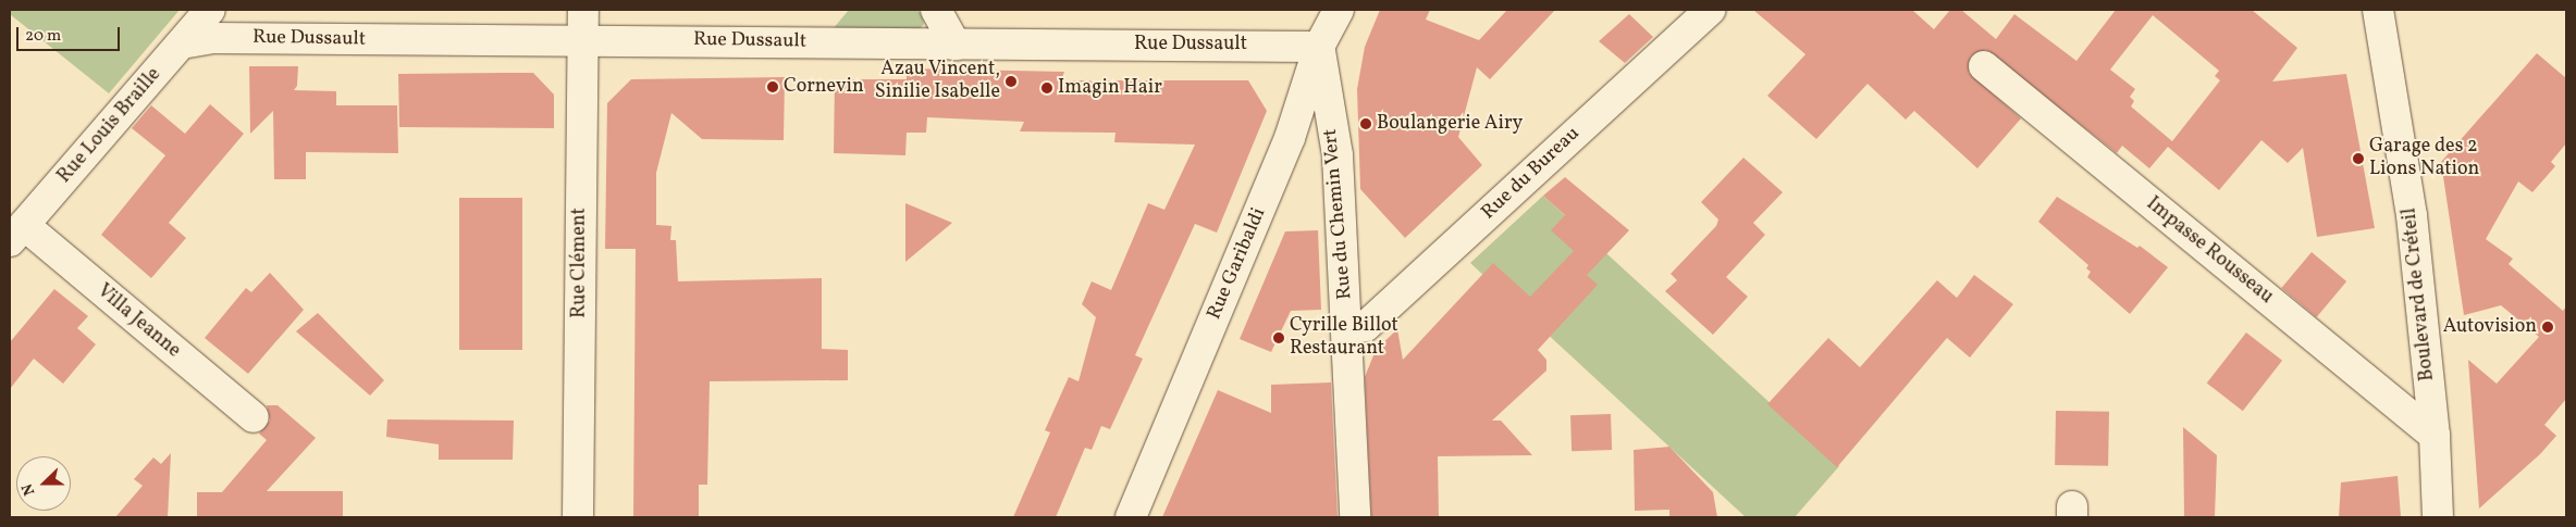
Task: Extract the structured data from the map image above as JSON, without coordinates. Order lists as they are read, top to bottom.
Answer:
{
  "streets": {
    "street": [
      "Rue Dussault",
      "Rue Louis Braille",
      "Rue du Bureau",
      "Rue du Chemin Vert",
      "Impasse Rousseau",
      "Rue Clément",
      "Rue Garibaldi",
      "Boulevard de Créteil",
      "Villa Jeanne"
    ]
  },
  "crossings": [
    ["Rue Dussault", "Rue Louis Braille"],
    ["Rue Dussault", "Rue du Chemin Vert"],
    ["Rue Dussault", "Rue Clément"],
    ["Rue Dussault", "Rue Garibaldi"],
    ["Rue Louis Braille", "Villa Jeanne"],
    ["Rue du Bureau", "Rue du Chemin Vert"],
    ["Rue du Chemin Vert", "Rue Garibaldi"],
    ["Impasse Rousseau", "Boulevard de Créteil"]
  ],
  "places": [
    "Azau Vincent, Sinilie Isabelle",
    "Cornevin",
    "Imagin Hair",
    "Boulangerie Airy",
    "Garage des 2 Lions Nation",
    "Autovision",
    "Cyrille Billot Restaurant"
  ],
  "scale_bar": "20 m",
  "north": "left"
}
